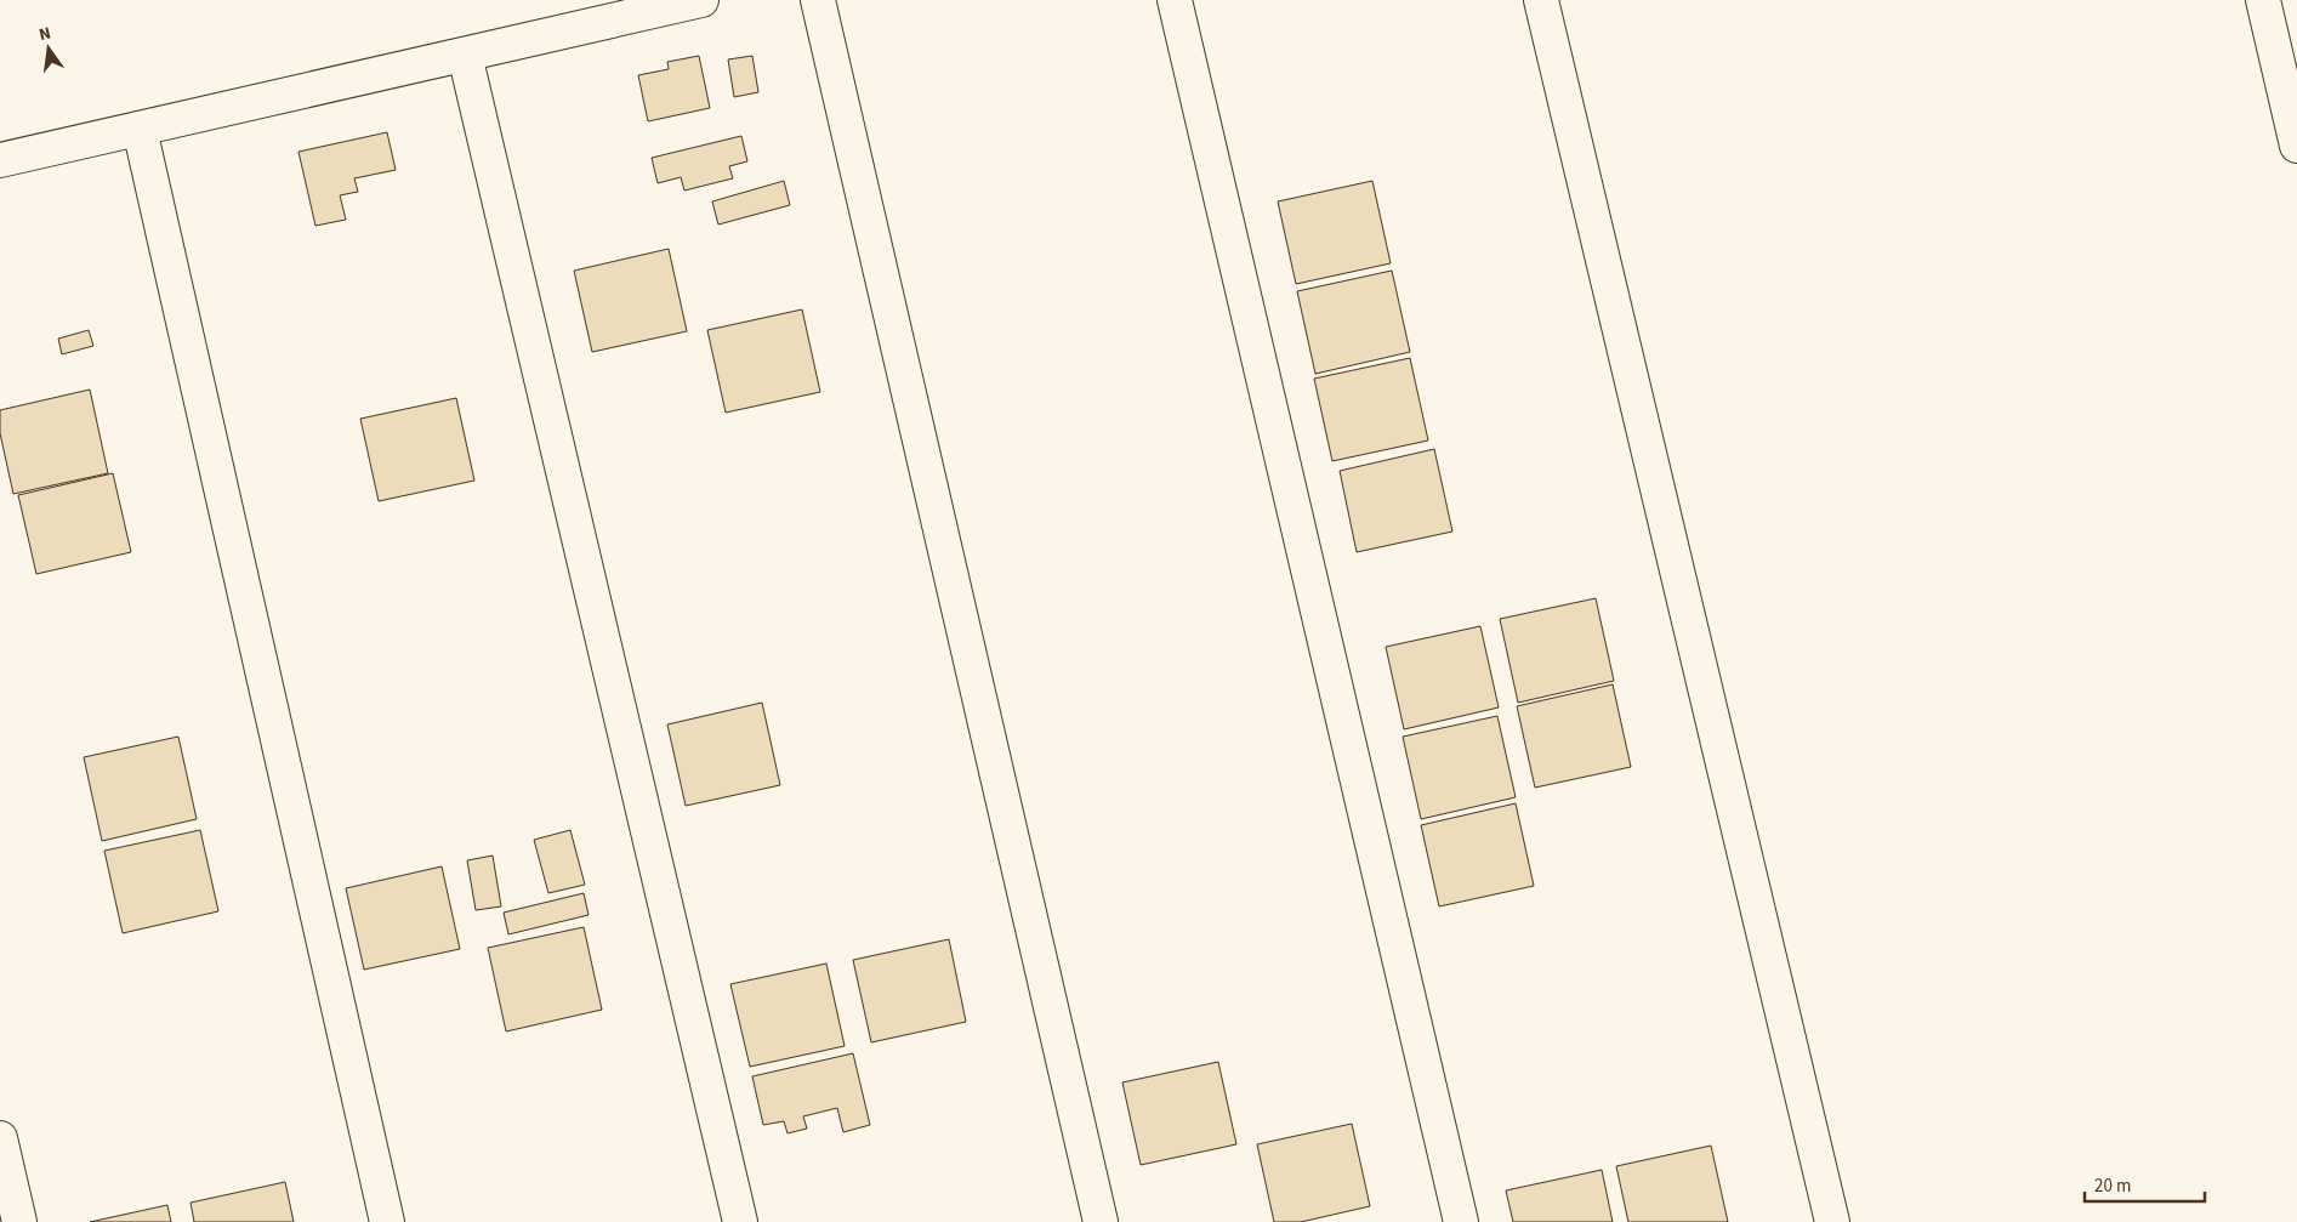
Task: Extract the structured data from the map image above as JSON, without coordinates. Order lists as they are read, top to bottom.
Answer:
{
  "scale_bar": "20 m",
  "north": "top"
}
